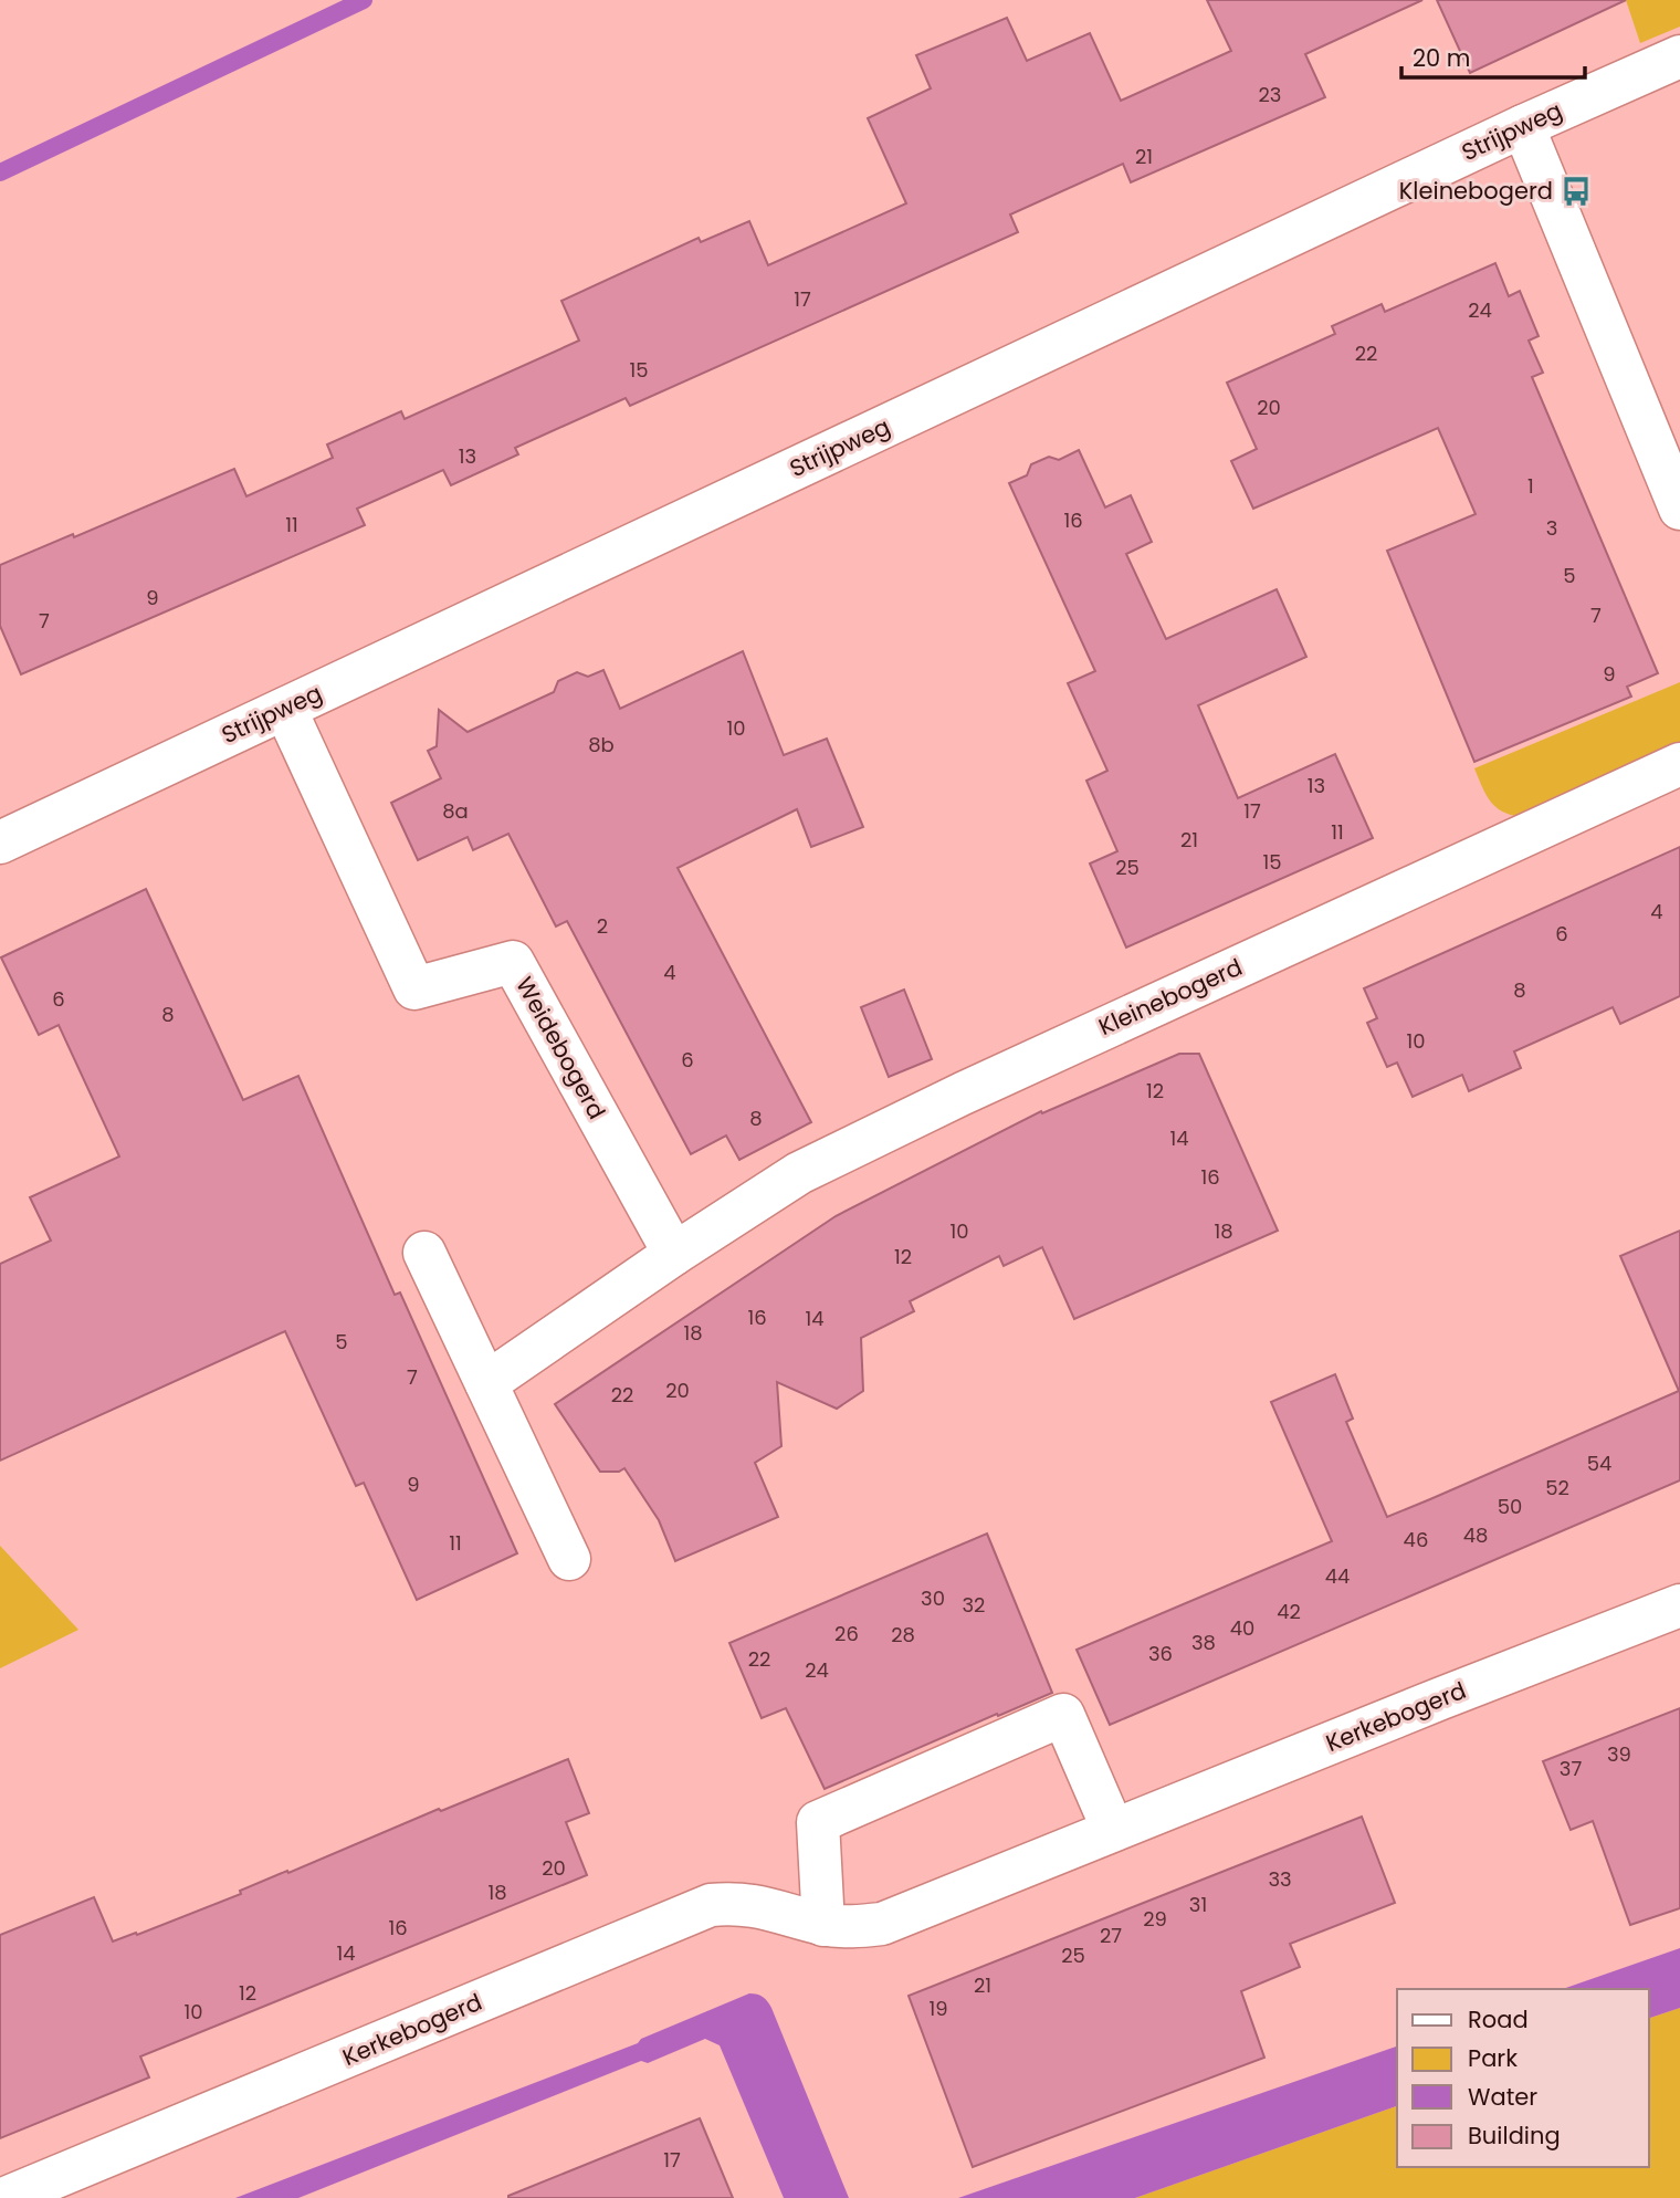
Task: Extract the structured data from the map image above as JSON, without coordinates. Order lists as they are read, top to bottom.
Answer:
{
  "streets": {
    "street": [
      "Strijpweg",
      "Kleinebogerd",
      "Weidebogerd",
      "Kerkebogerd"
    ]
  },
  "crossings": [
    ["Strijpweg", "Weidebogerd"],
    ["Kleinebogerd", "Weidebogerd"]
  ],
  "places": {
    "bus stop": ["Kleinebogerd"]
  },
  "house_numbers": [
    "23",
    "21",
    "17",
    "24",
    "22",
    "15",
    "20",
    "13",
    "1",
    "16",
    "11",
    "3",
    "5",
    "9",
    "7",
    "7",
    "9",
    "10",
    "8b",
    "13",
    "8a",
    "17",
    "11",
    "21",
    "15",
    "25",
    "4",
    "2",
    "6",
    "4",
    "8",
    "6",
    "8",
    "10",
    "6",
    "12",
    "8",
    "14",
    "16",
    "10",
    "18",
    "12",
    "16",
    "14",
    "18",
    "5",
    "7",
    "20",
    "22",
    "54",
    "9",
    "52",
    "50",
    "48",
    "46",
    "11",
    "44",
    "30",
    "32",
    "42",
    "40",
    "26",
    "28",
    "38",
    "36",
    "22",
    "24",
    "39",
    "37",
    "20",
    "33",
    "18",
    "31",
    "29",
    "16",
    "27",
    "14",
    "25",
    "21",
    "12",
    "19",
    "10",
    "17"
  ],
  "legend": [
    "Road",
    "Park",
    "Water",
    "Building"
  ],
  "scale_bar": "20 m"
}
